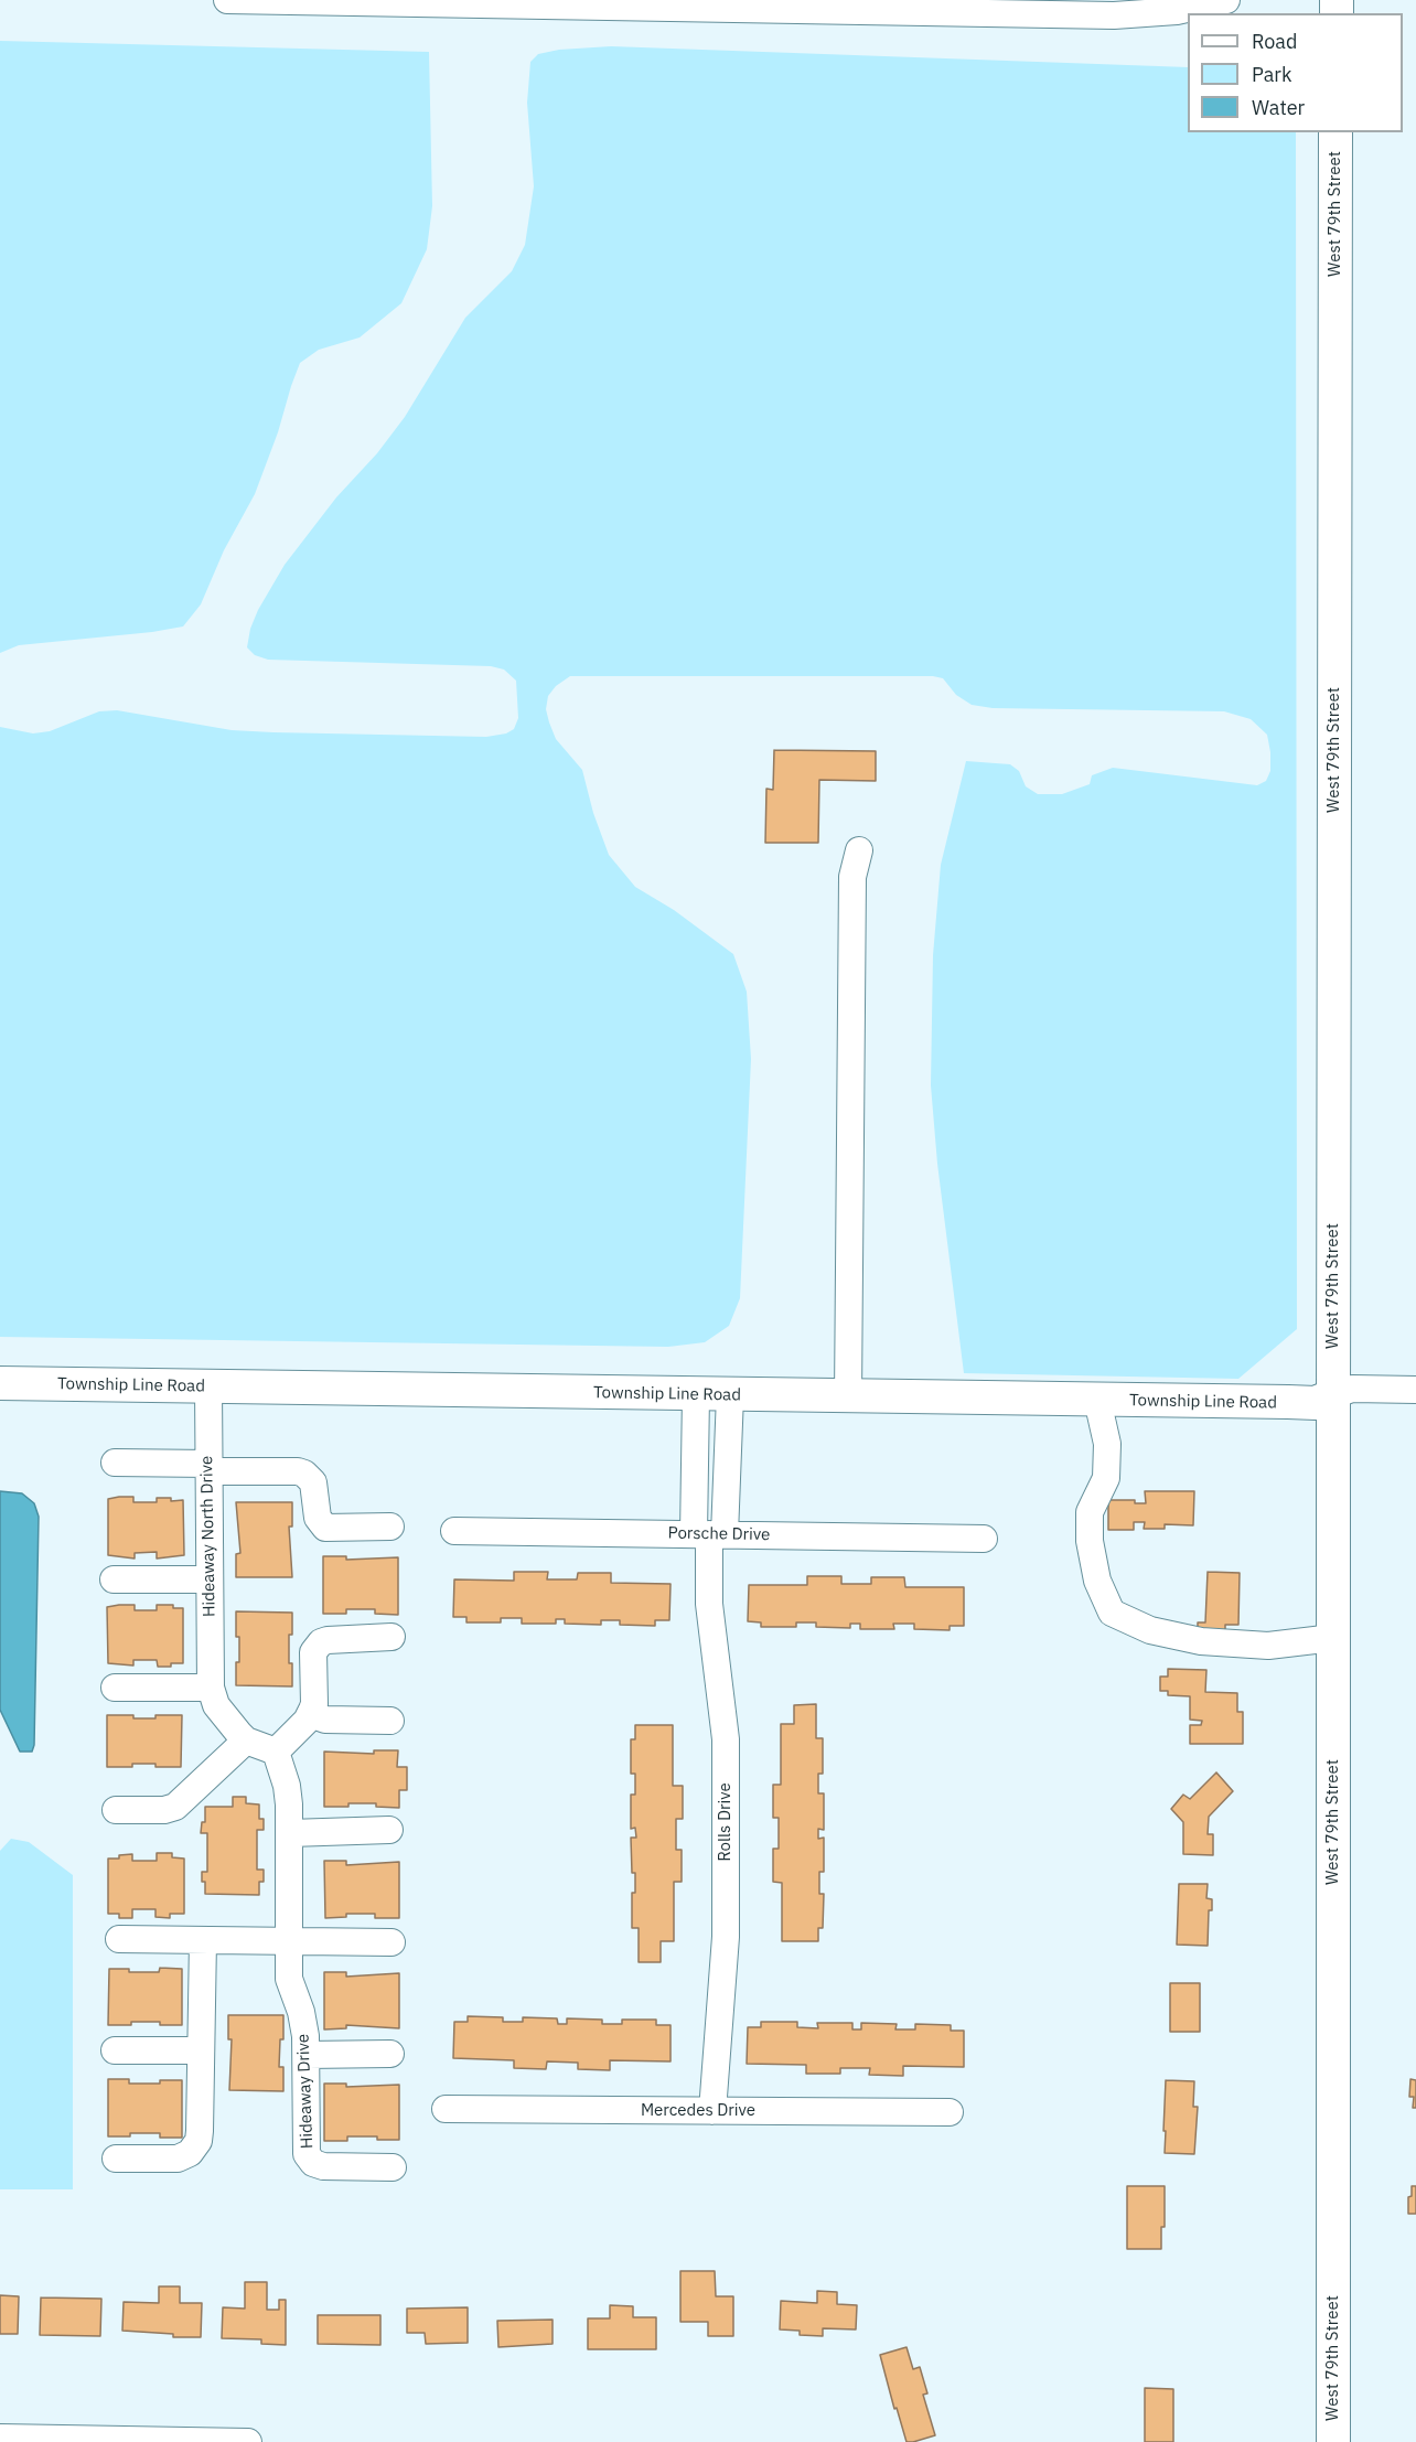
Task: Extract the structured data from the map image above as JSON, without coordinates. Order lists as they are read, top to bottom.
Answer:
{
  "streets": {
    "main road": ["West 79th Street", "Township Line Road"],
    "street": [
      "Porsche Drive",
      "Hideaway North Drive",
      "Rolls Drive",
      "Hideaway Drive",
      "Mercedes Drive"
    ]
  },
  "crossings": [
    ["West 79th Street", "Township Line Road"],
    ["Township Line Road", "Hideaway North Drive"],
    ["Township Line Road", "Rolls Drive"],
    ["Porsche Drive", "Rolls Drive"],
    ["Rolls Drive", "Mercedes Drive"]
  ],
  "legend": ["Road", "Park", "Water"]
}
